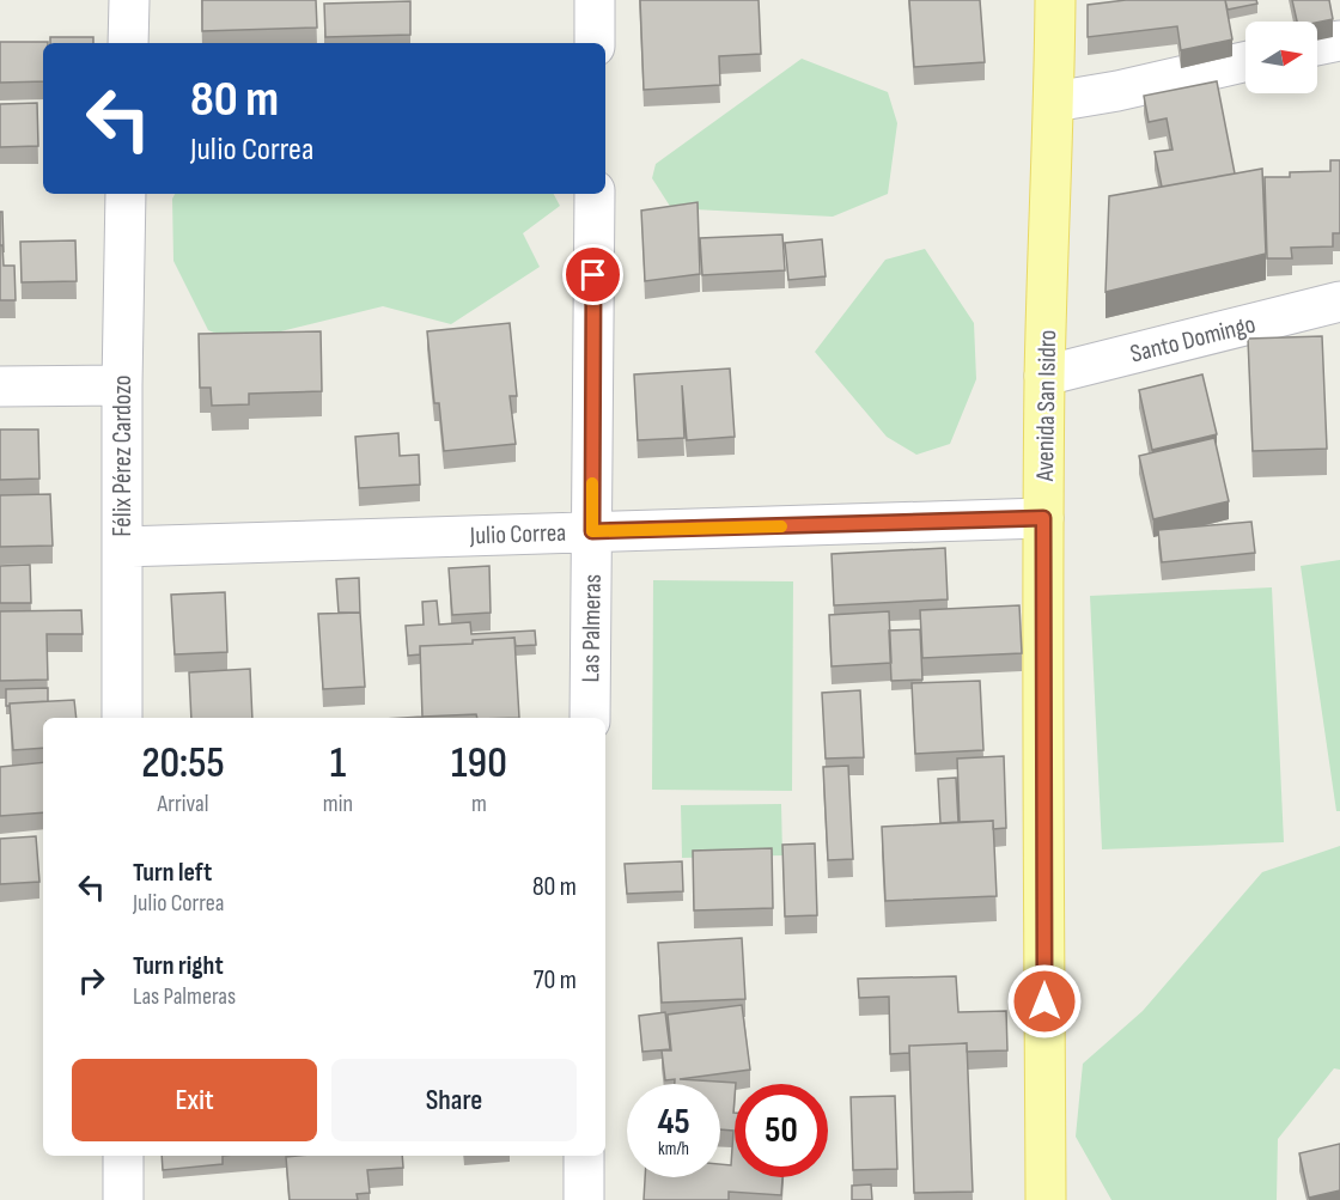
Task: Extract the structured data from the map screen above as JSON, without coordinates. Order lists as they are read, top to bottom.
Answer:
{
  "streets": {
    "main road": ["Avenida San Isidro"],
    "street": [
      "Santo Domingo",
      "Félix Pérez Cardozo",
      "Julio Correa",
      "Las Palmeras"
    ]
  },
  "crossings": [
    ["Santo Domingo", "Avenida San Isidro"],
    ["Avenida San Isidro", "Julio Correa"],
    ["Félix Pérez Cardozo", "Julio Correa"],
    ["Julio Correa", "Las Palmeras"]
  ],
  "north": "right",
  "page": {
    "turn": ["80 m", "Julio Correa"],
    "eta": [
      "20:55",
      "Arrival",
      "1",
      "min",
      "190",
      "m"
    ],
    "list": [
      {
        "name": "Turn left",
        "note": "Julio Correa",
        "value": "80 m"
      },
      {
        "name": "Turn right",
        "note": "Las Palmeras",
        "value": "70 m"
      }
    ],
    "buttons": ["Exit", "Share"],
    "speed": "45 km/h",
    "limit": "50"
  }
}
